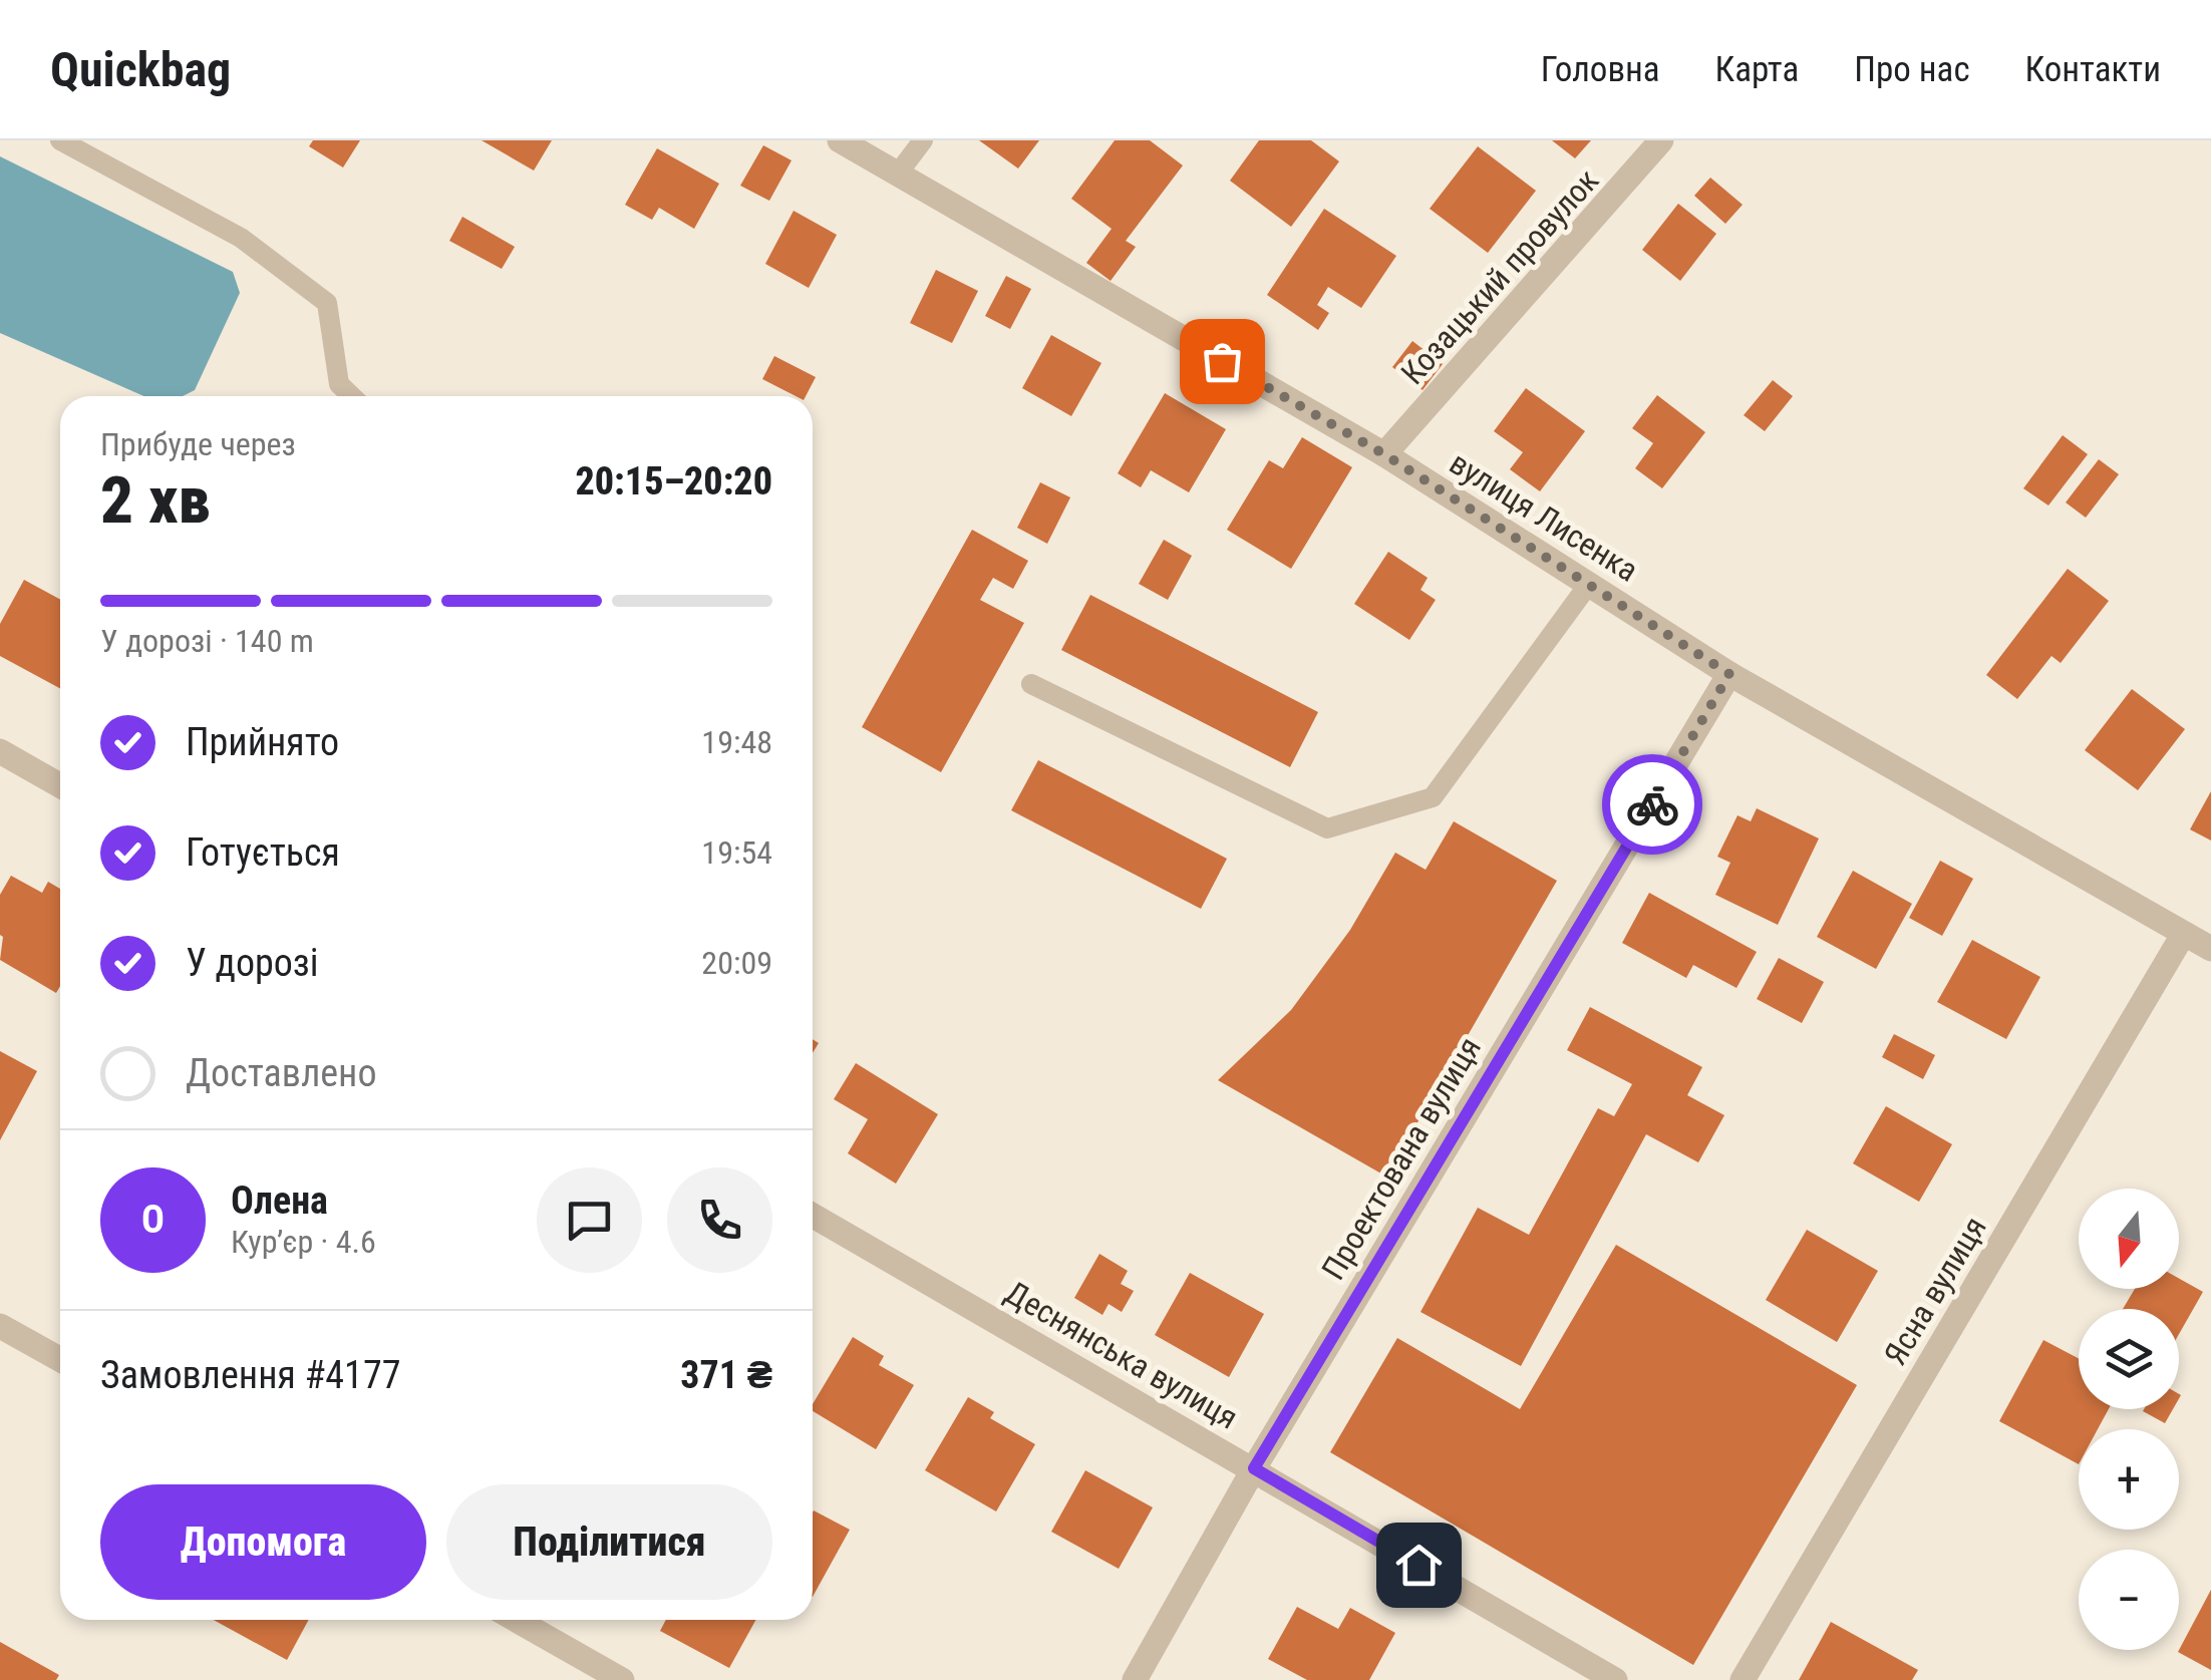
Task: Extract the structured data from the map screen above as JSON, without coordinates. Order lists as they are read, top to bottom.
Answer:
{
  "streets": {
    "street": [
      "Козацький провулок",
      "вулиця Лисенка",
      "Проектована вулиця",
      "Ясна вулиця",
      "Деснянська вулиця"
    ]
  },
  "crossings": [
    ["Козацький провулок", "вулиця Лисенка"],
    ["вулиця Лисенка", "Проектована вулиця"],
    ["вулиця Лисенка", "Ясна вулиця"],
    ["Проектована вулиця", "Деснянська вулиця"]
  ],
  "north": "bottom",
  "page": {
    "header": "Quickbag",
    "nav": [
      "Головна",
      "Карта",
      "Про нас",
      "Контакти"
    ],
    "heading": ["2 хв", "Прибуде через", "20:15–20:20"],
    "panel": [
      "Олена",
      "Кур’єр · 4.6",
      "Замовлення #4177",
      "371 ₴"
    ],
    "bar": "У дорозі · 140 m",
    "list": [
      ["Прийнято", "19:48"],
      ["Готується", "19:54"],
      ["У дорозі", "20:09"],
      "Доставлено"
    ],
    "round": "О",
    "map_buttons": ["+", "−"],
    "buttons": ["Допомога", "Поділитися"]
  }
}
